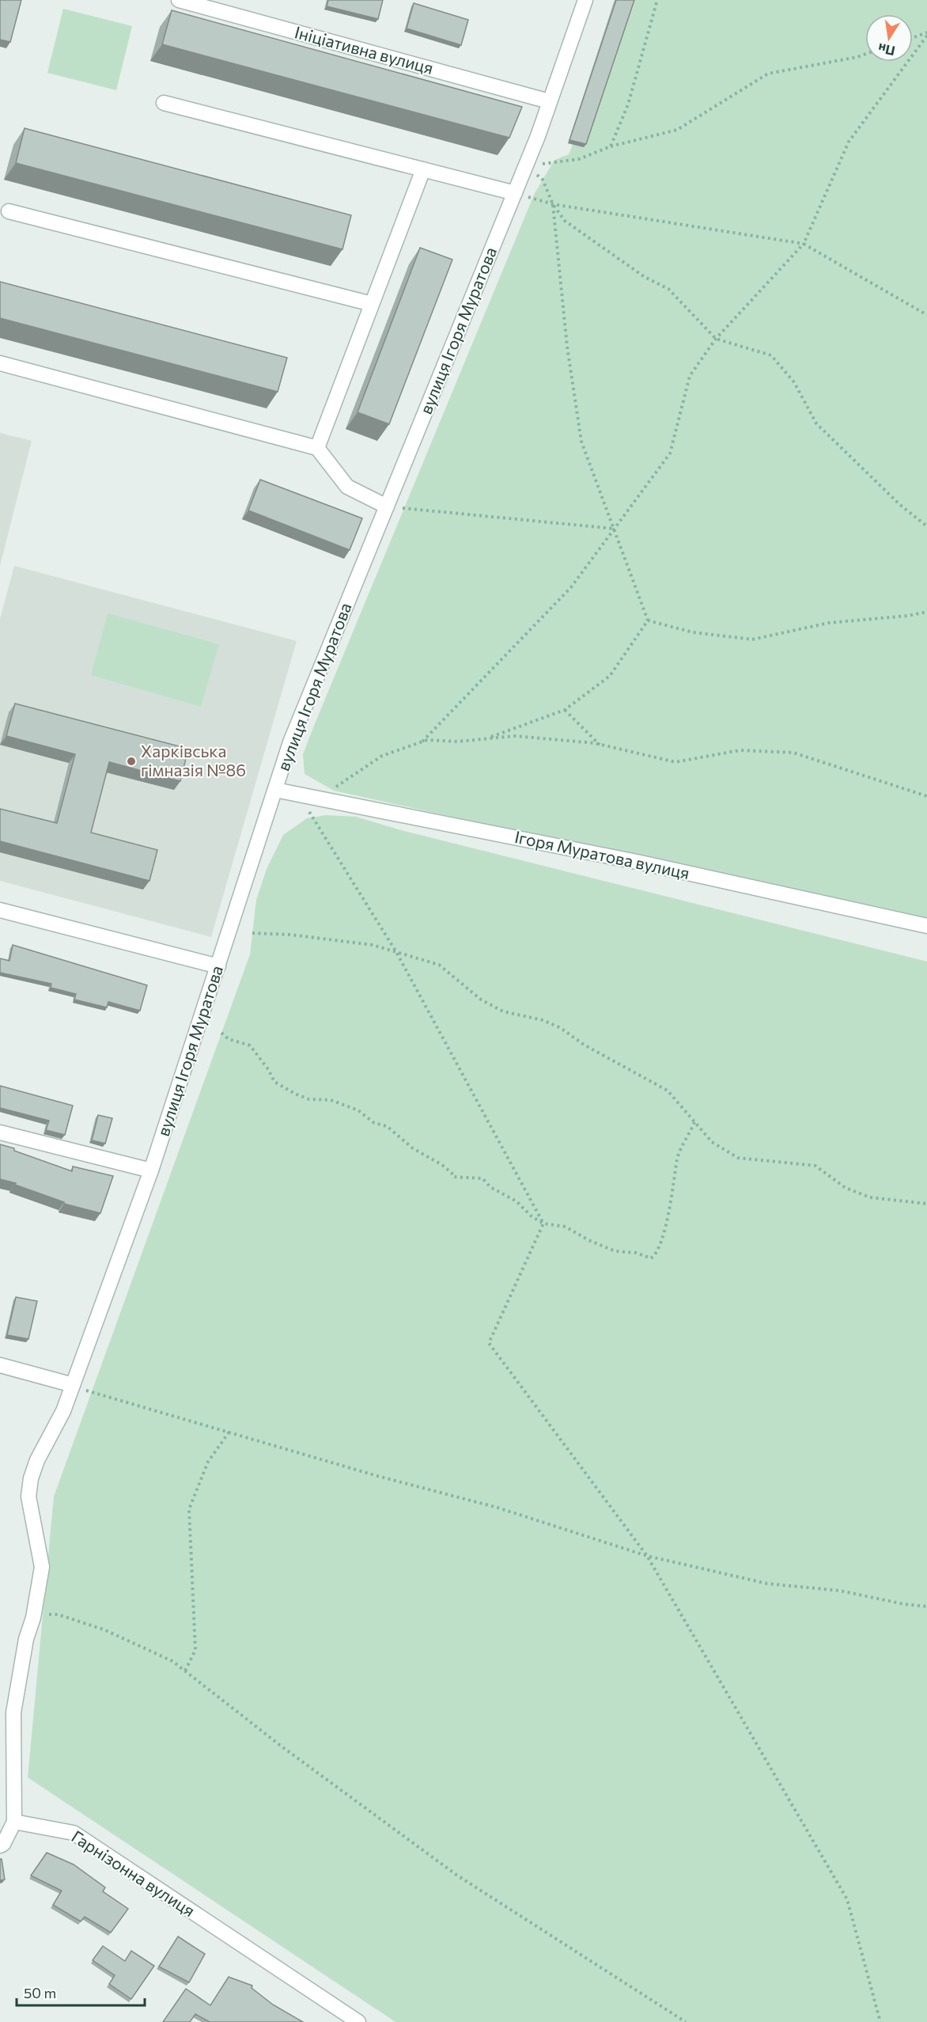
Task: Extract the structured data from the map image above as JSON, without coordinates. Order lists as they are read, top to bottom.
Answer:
{
  "streets": {
    "street": [
      "Ініціативна вулиця",
      "вулиця Ігоря Муратова",
      "Ігоря Муратова вулиця",
      "Гарнізонна вулиця"
    ]
  },
  "crossings": [
    ["Ініціативна вулиця", "вулиця Ігоря Муратова"],
    ["вулиця Ігоря Муратова", "Ігоря Муратова вулиця"]
  ],
  "places": ["Харківська гімназія №86"],
  "scale_bar": "50 m",
  "north": "bottom"
}
